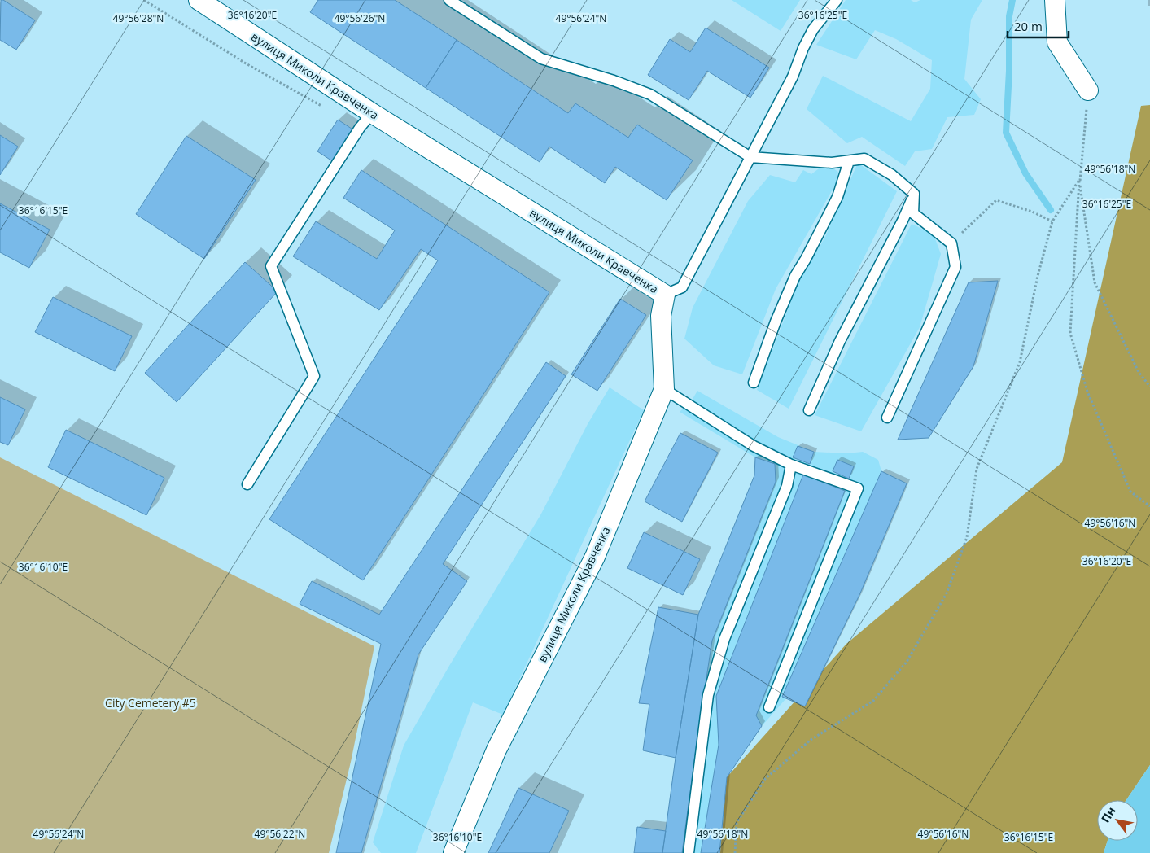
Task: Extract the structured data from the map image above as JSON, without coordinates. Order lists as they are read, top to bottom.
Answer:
{
  "streets": {
    "street": ["вулиця Миколи Кравченка"]
  },
  "parks": ["City Cemetery #5"],
  "scale_bar": "20 m",
  "north": "top left",
  "coordinates": [
    "36°16'20\"E",
    "36°16'25\"E",
    "49°56'28\"N",
    "49°56'26\"N",
    "49°56'24\"N",
    "49°56'18\"N",
    "36°16'15\"E",
    "49°56'16\"N",
    "36°16'10\"E",
    "49°56'22\"N"
  ]
}
